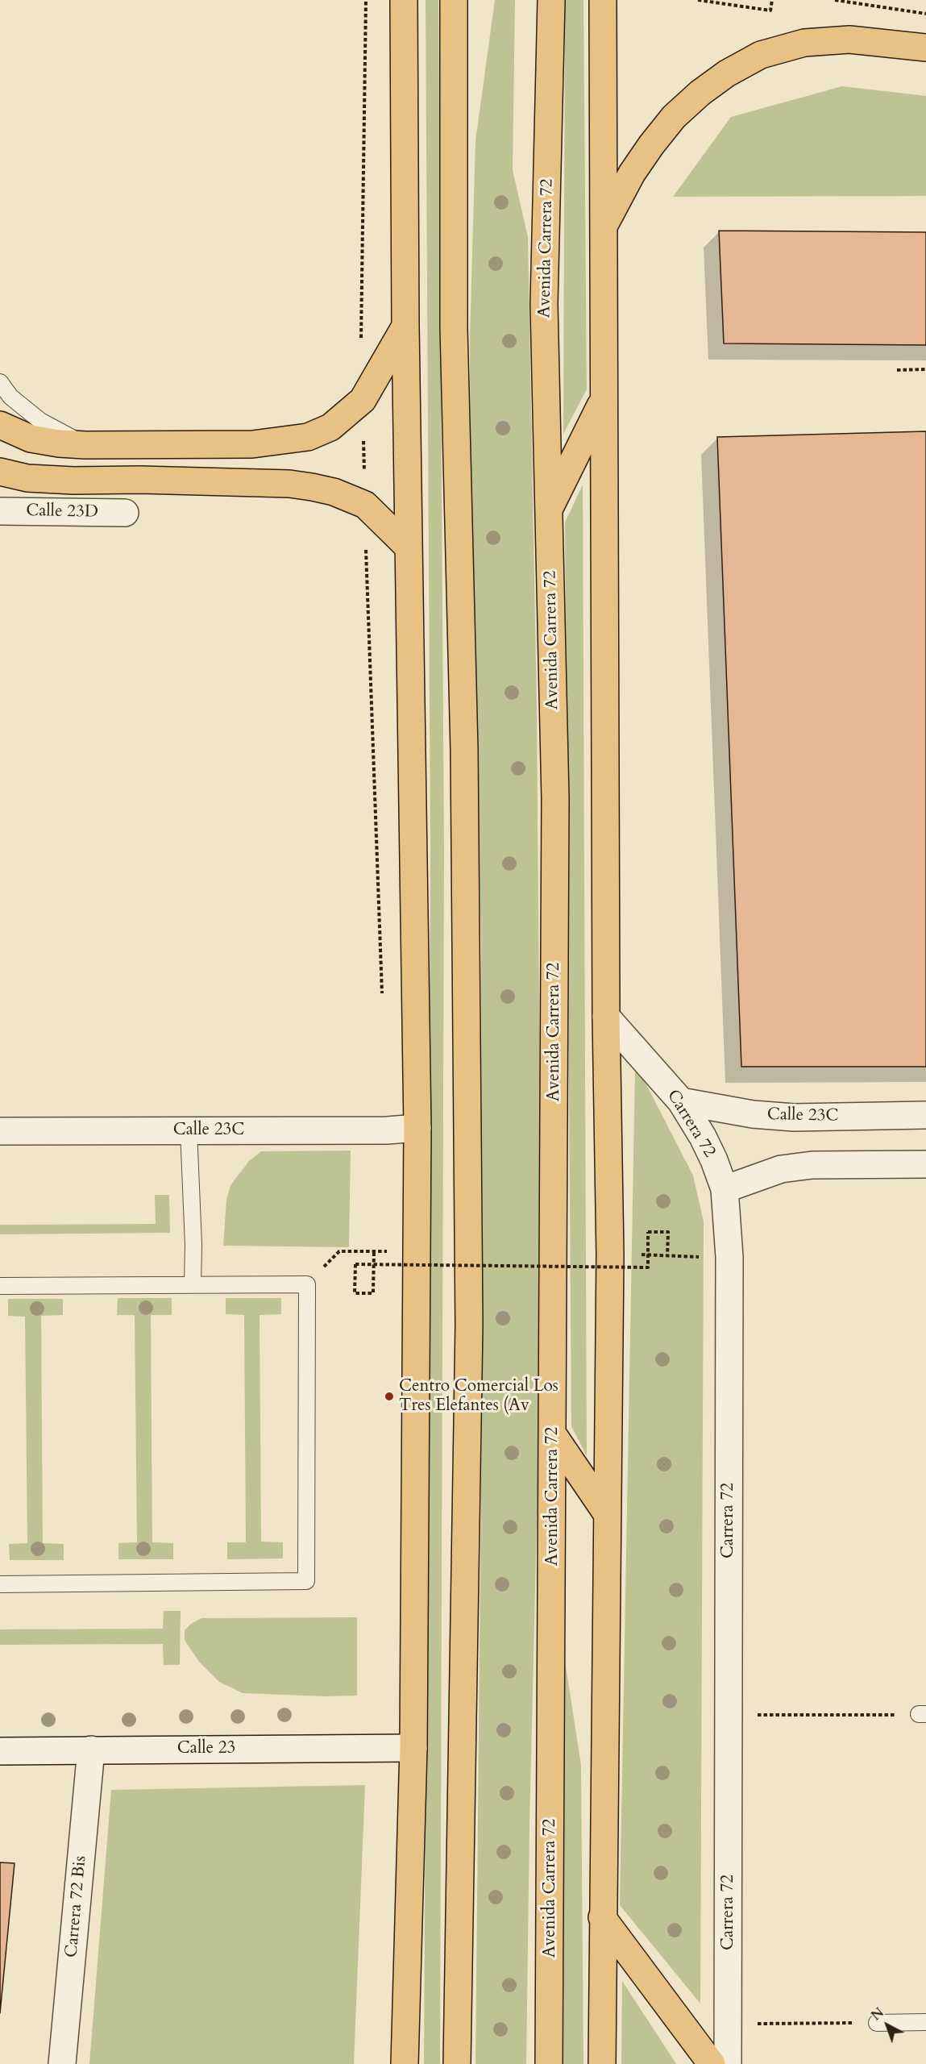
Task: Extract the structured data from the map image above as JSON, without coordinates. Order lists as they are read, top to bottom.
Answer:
{
  "streets": {
    "highway": ["Avenida Carrera 72"],
    "street": [
      "Calle 23D",
      "Calle 23C",
      "Carrera 72",
      "Calle 23",
      "Carrera 72 Bis"
    ]
  },
  "crossings": [
    ["Calle 23C", "Carrera 72"],
    ["Calle 23", "Carrera 72 Bis"]
  ],
  "places": ["Centro Comercial Los Tres Elefantes (Av"],
  "north": "top left"
}
